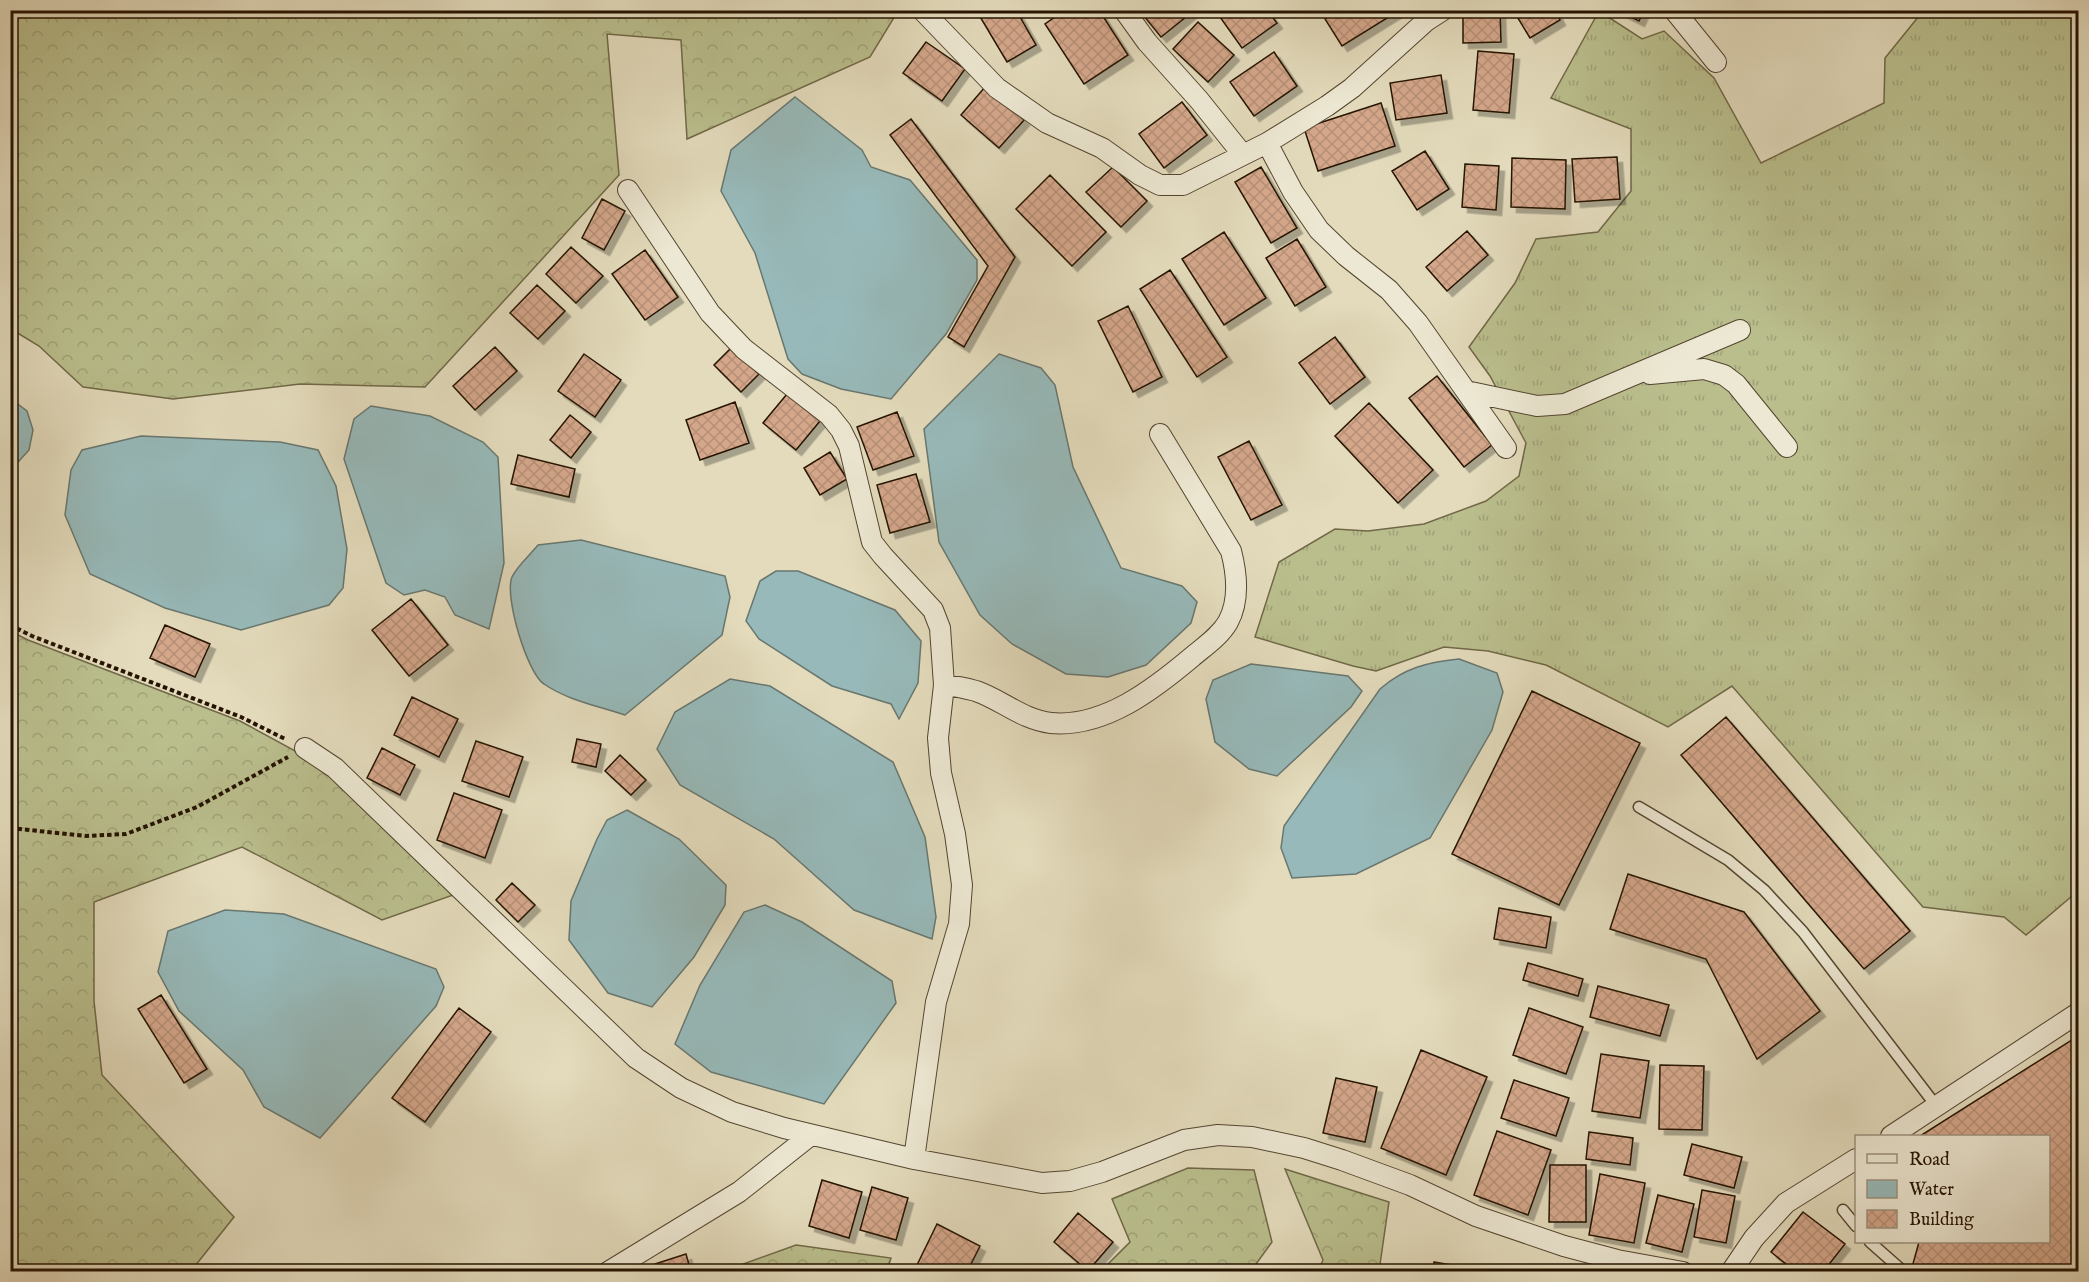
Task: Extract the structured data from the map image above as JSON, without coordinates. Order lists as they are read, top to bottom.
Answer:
{
  "legend": ["Road", "Water", "Building"]
}
